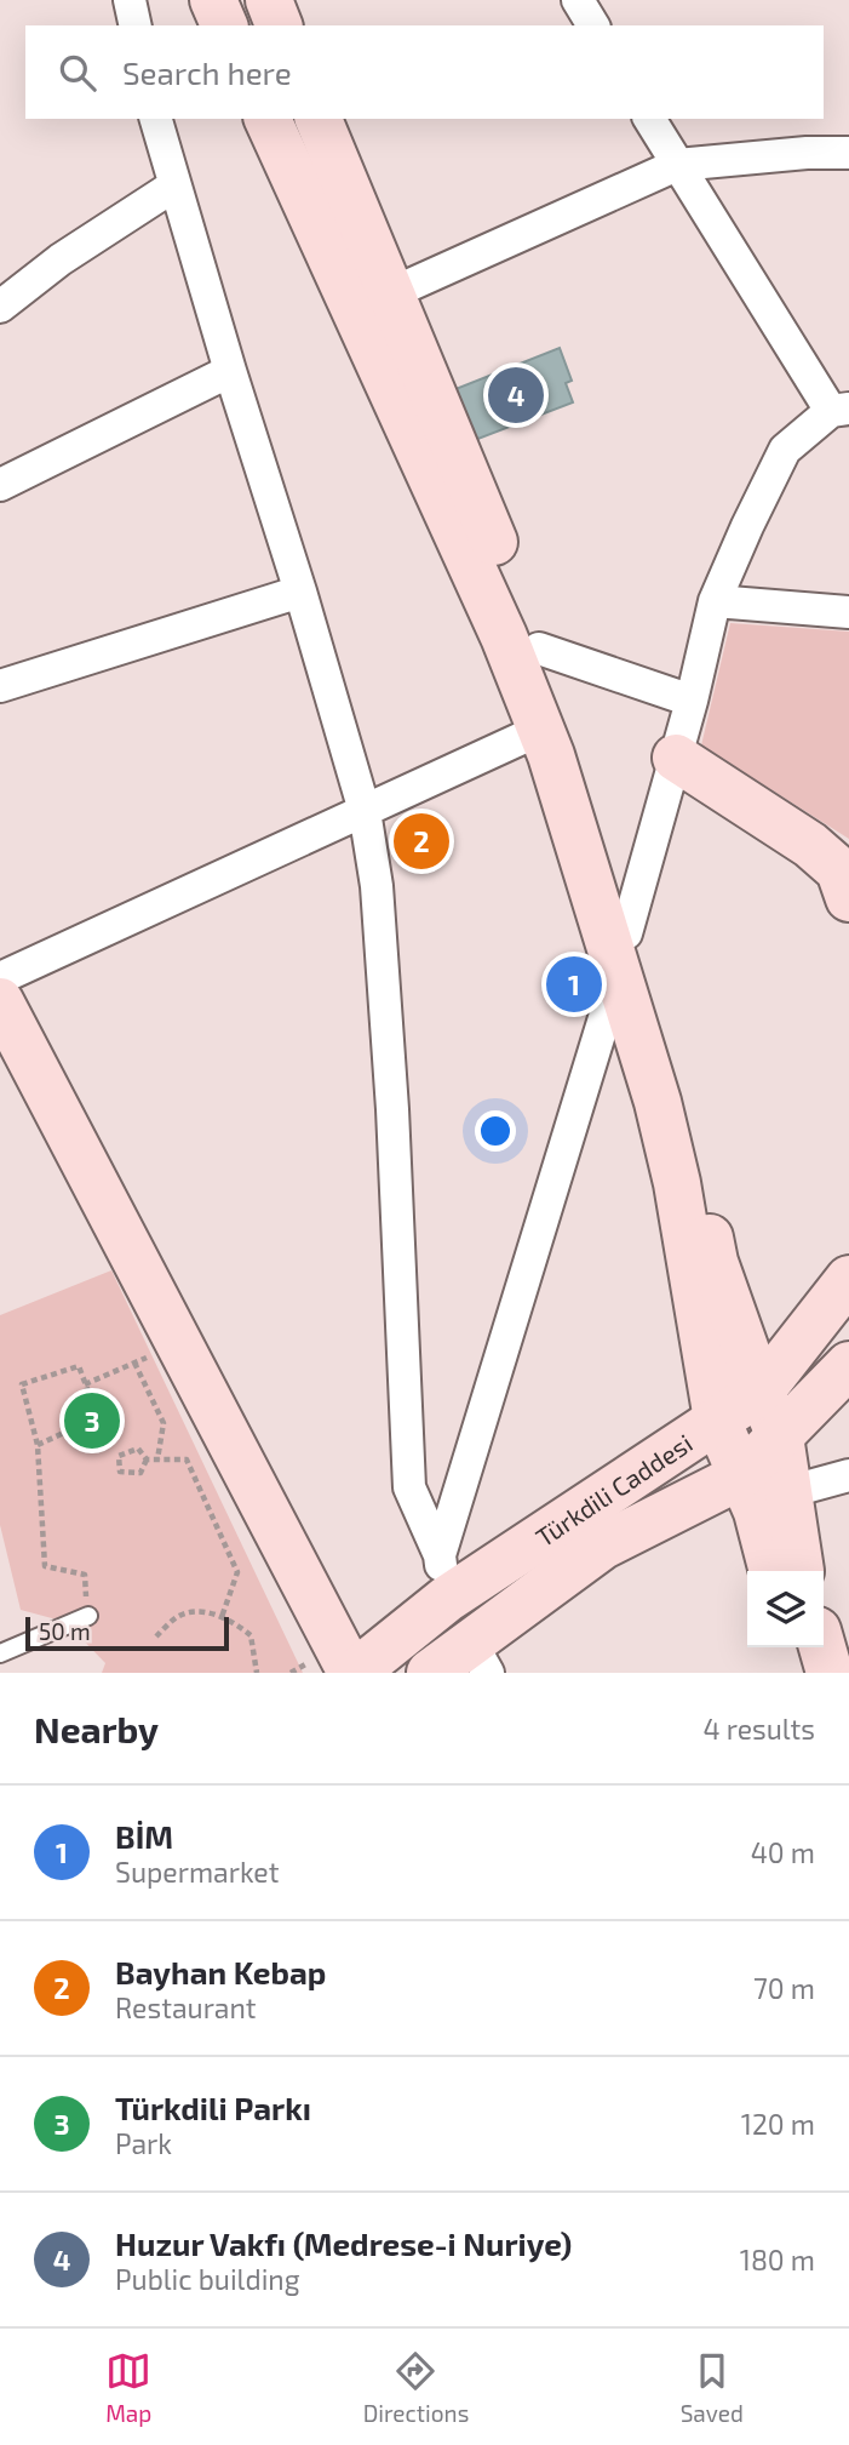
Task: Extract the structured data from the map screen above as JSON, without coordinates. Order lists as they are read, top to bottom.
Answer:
{
  "streets": {
    "main road": ["Türkdili Caddesi"]
  },
  "scale_bar": "50 m",
  "page": {
    "search": "Search here",
    "pins": [
      "4",
      "2",
      "1",
      "3"
    ],
    "scale": "50 m",
    "heading": ["Nearby", "4 results"],
    "list": [
      {
        "mark": "1",
        "name": "BİM",
        "note": "Supermarket",
        "value": "40 m"
      },
      {
        "mark": "2",
        "name": "Bayhan Kebap",
        "note": "Restaurant",
        "value": "70 m"
      },
      {
        "mark": "3",
        "name": "Türkdili Parkı",
        "note": "Park",
        "value": "120 m"
      },
      {
        "mark": "4",
        "name": "Huzur Vakfı (Medrese-i Nuriye)",
        "note": "Public building",
        "value": "180 m"
      }
    ],
    "nav": ["Map", "Directions", "Saved"]
  }
}
